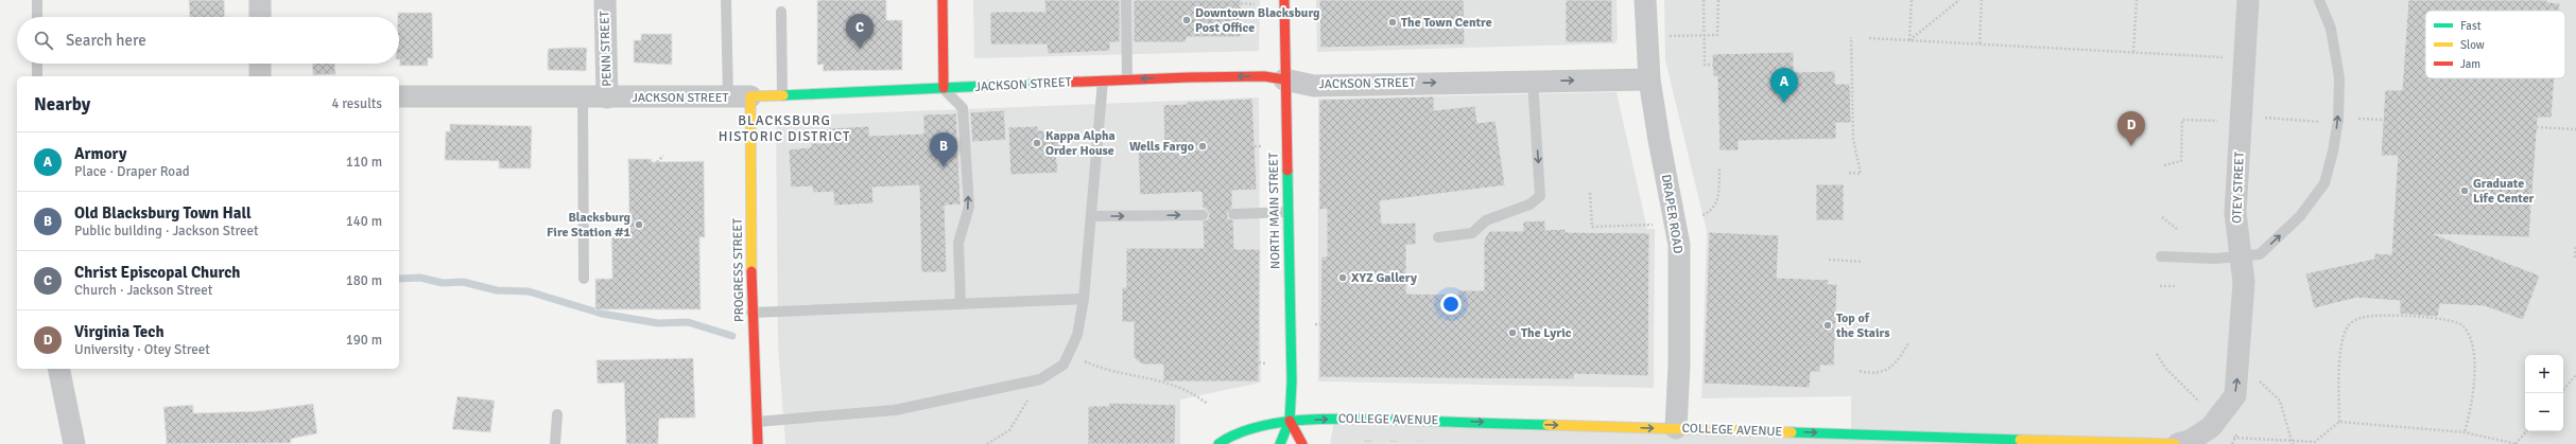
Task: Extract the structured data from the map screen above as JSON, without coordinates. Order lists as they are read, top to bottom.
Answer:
{
  "streets": {
    "street": [
      "PENN STREET",
      "JACKSON STREET",
      "OTEY STREET",
      "NORTH MAIN STREET",
      "DRAPER ROAD",
      "PROGRESS STREET",
      "COLLEGE AVENUE"
    ]
  },
  "crossings": [
    ["PENN STREET", "JACKSON STREET"],
    ["JACKSON STREET", "NORTH MAIN STREET"],
    ["JACKSON STREET", "DRAPER ROAD"],
    ["JACKSON STREET", "PROGRESS STREET"],
    ["NORTH MAIN STREET", "COLLEGE AVENUE"],
    ["DRAPER ROAD", "COLLEGE AVENUE"]
  ],
  "one_way": ["OTEY STREET", "COLLEGE AVENUE"],
  "districts": ["BLACKSBURG HISTORIC DISTRICT"],
  "places": [
    "Downtown Blacksburg Post Office",
    "The Town Centre",
    "Kappa Alpha Order House",
    "Wells Fargo",
    "Graduate Life Center",
    "Blacksburg Fire Station #1",
    "XYZ Gallery",
    "Top of the Stairs",
    "The Lyric"
  ],
  "legend": ["Fast", "Slow", "Jam"],
  "page": {
    "pins": [
      "C",
      "A",
      "D",
      "B"
    ],
    "search": "Search here",
    "heading": ["Nearby", "4 results"],
    "list": [
      {
        "mark": "A",
        "name": "Armory",
        "note": "Place · Draper Road",
        "value": "110 m"
      },
      {
        "mark": "B",
        "name": "Old Blacksburg Town Hall",
        "note": "Public building · Jackson Street",
        "value": "140 m"
      },
      {
        "mark": "C",
        "name": "Christ Episcopal Church",
        "note": "Church · Jackson Street",
        "value": "180 m"
      },
      {
        "mark": "D",
        "name": "Virginia Tech",
        "note": "University · Otey Street",
        "value": "190 m"
      }
    ],
    "map_buttons": ["+", "−"]
  }
}
